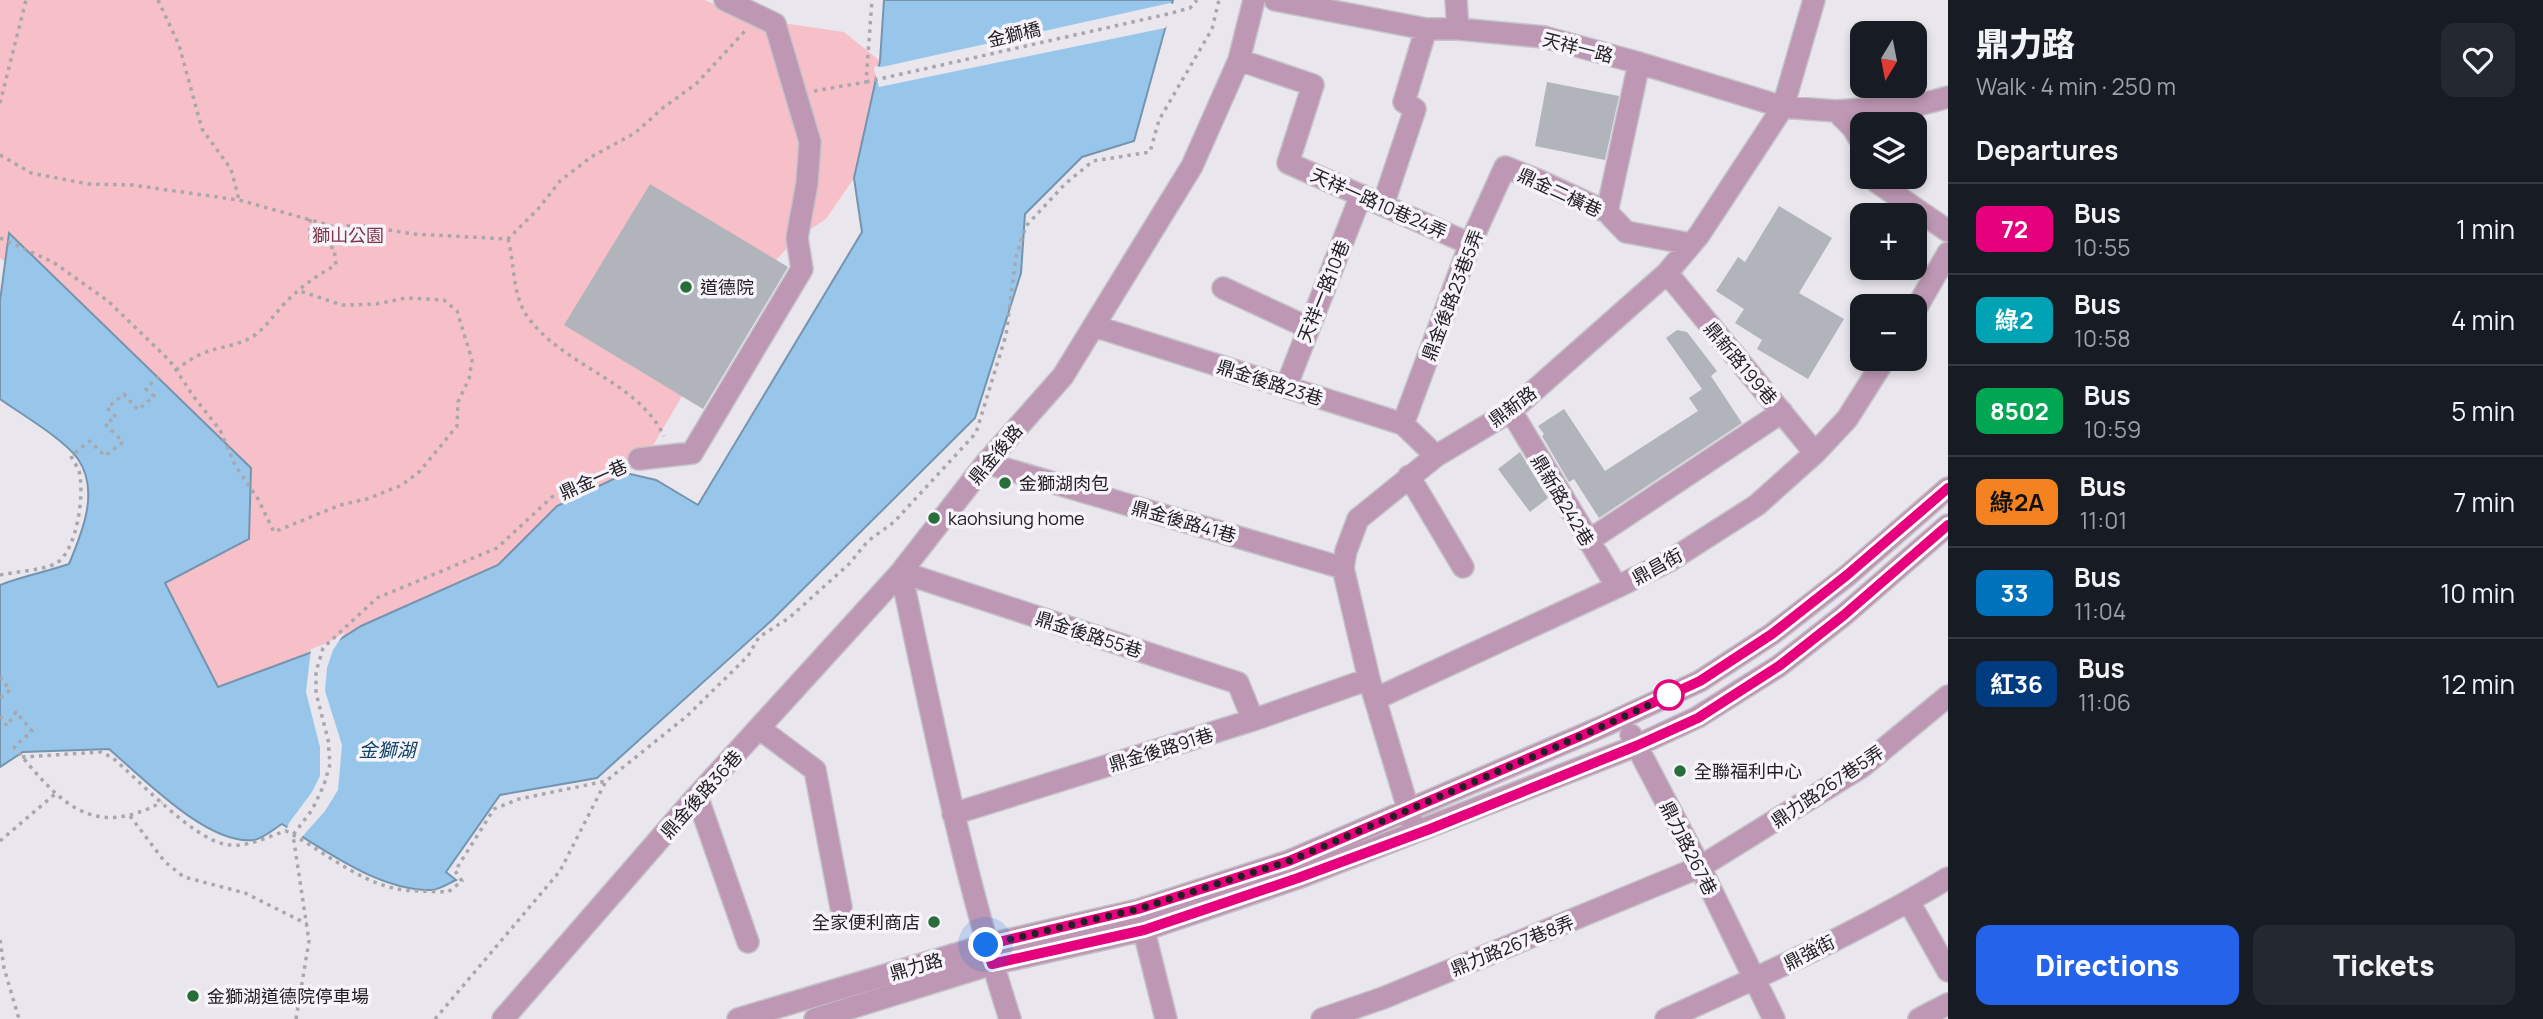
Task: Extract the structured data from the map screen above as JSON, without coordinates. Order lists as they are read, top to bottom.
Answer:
{
  "streets": {
    "street": [
      "天祥一路",
      "鼎金二橫巷",
      "天祥一路10巷24弄",
      "天祥一路10巷",
      "鼎金後路23巷5弄",
      "鼎新路199巷",
      "鼎金後路23巷",
      "鼎新路",
      "鼎金後路",
      "鼎金一巷",
      "鼎新路242巷",
      "鼎金後路41巷",
      "鼎昌街",
      "鼎金後路55巷",
      "鼎金後路91巷",
      "鼎力路267巷5弄",
      "鼎金後路36巷",
      "鼎力路267巷",
      "鼎力路267巷8弄",
      "鼎強街",
      "鼎力路"
    ],
    "path": ["金獅橋"]
  },
  "crossings": [
    ["金獅橋", "鼎金一巷"],
    ["天祥一路", "鼎新路"],
    ["鼎金二橫巷", "鼎金後路23巷5弄"],
    ["鼎金二橫巷", "鼎新路"],
    ["天祥一路10巷24弄", "天祥一路10巷"],
    ["天祥一路10巷24弄", "鼎金後路23巷5弄"],
    ["天祥一路10巷24弄", "鼎金後路"],
    ["天祥一路10巷", "鼎金後路23巷"],
    ["鼎金後路23巷5弄", "鼎金後路23巷"],
    ["鼎新路199巷", "鼎新路"],
    ["鼎新路199巷", "鼎昌街"],
    ["鼎金後路23巷", "鼎新路"],
    ["鼎金後路23巷", "鼎金後路"],
    ["鼎新路", "鼎新路242巷"],
    ["鼎新路", "鼎金後路41巷"],
    ["鼎新路", "鼎昌街"],
    ["鼎新路", "鼎金後路91巷"],
    ["鼎新路", "鼎力路"],
    ["鼎金後路", "鼎金後路41巷"],
    ["鼎金後路", "鼎金後路55巷"],
    ["鼎金後路", "鼎金後路36巷"],
    ["鼎新路242巷", "鼎昌街"],
    ["鼎昌街", "鼎金後路91巷"],
    ["鼎金後路55巷", "鼎金後路91巷"],
    ["鼎金後路55巷", "鼎金後路36巷"],
    ["鼎力路267巷5弄", "鼎力路267巷"],
    ["鼎力路267巷5弄", "鼎力路267巷8弄"],
    ["鼎力路267巷", "鼎力路267巷8弄"],
    ["鼎力路267巷", "鼎強街"],
    ["鼎力路267巷", "鼎力路"]
  ],
  "water": ["金獅湖"],
  "parks": ["獅山公園"],
  "places": [
    "道德院",
    "金獅湖肉包",
    "kaohsiung home",
    "全聯福利中心",
    "全家便利商店",
    "金獅湖道德院停車場"
  ],
  "lines": ["bus line 72"],
  "north": "bottom",
  "page": {
    "heading": [
      ["鼎力路", "Walk · 4 min · 250 m"],
      "Departures"
    ],
    "map_buttons": ["+", "−"],
    "list": [
      {
        "mark": "72",
        "name": "Bus",
        "note": "10:55",
        "value": "1 min"
      },
      {
        "mark": "綠2",
        "name": "Bus",
        "note": "10:58",
        "value": "4 min"
      },
      {
        "mark": "8502",
        "name": "Bus",
        "note": "10:59",
        "value": "5 min"
      },
      {
        "mark": "綠2A",
        "name": "Bus",
        "note": "11:01",
        "value": "7 min"
      },
      {
        "mark": "33",
        "name": "Bus",
        "note": "11:04",
        "value": "10 min"
      },
      {
        "mark": "紅36",
        "name": "Bus",
        "note": "11:06",
        "value": "12 min"
      }
    ],
    "buttons": ["Directions", "Tickets"]
  }
}
